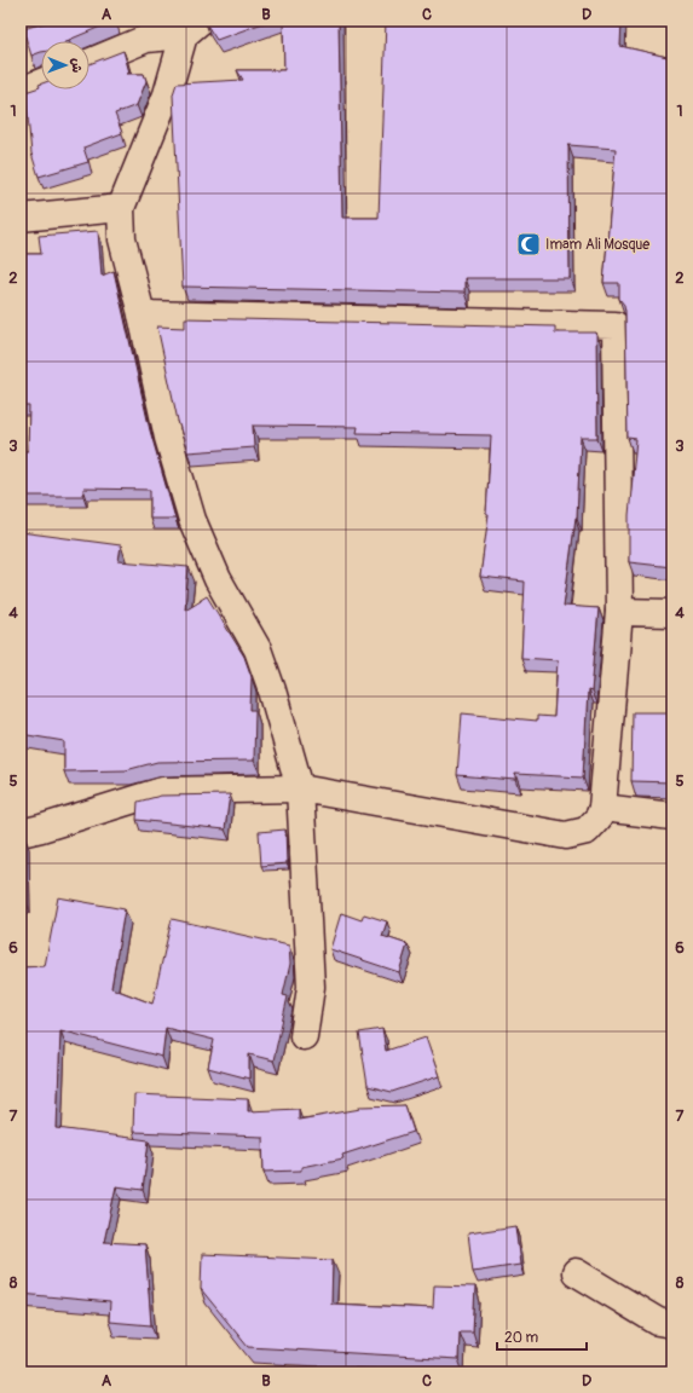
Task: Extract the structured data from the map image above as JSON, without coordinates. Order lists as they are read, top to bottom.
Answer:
{
  "places": {
    "mosque": ["Imam Ali Mosque"]
  },
  "scale_bar": "20 m",
  "north": "right",
  "grid": {
    "columns": [
      "A",
      "B",
      "C",
      "D"
    ],
    "rows": [
      "1",
      "2",
      "3",
      "4",
      "5",
      "6",
      "7",
      "8"
    ]
  }
}
